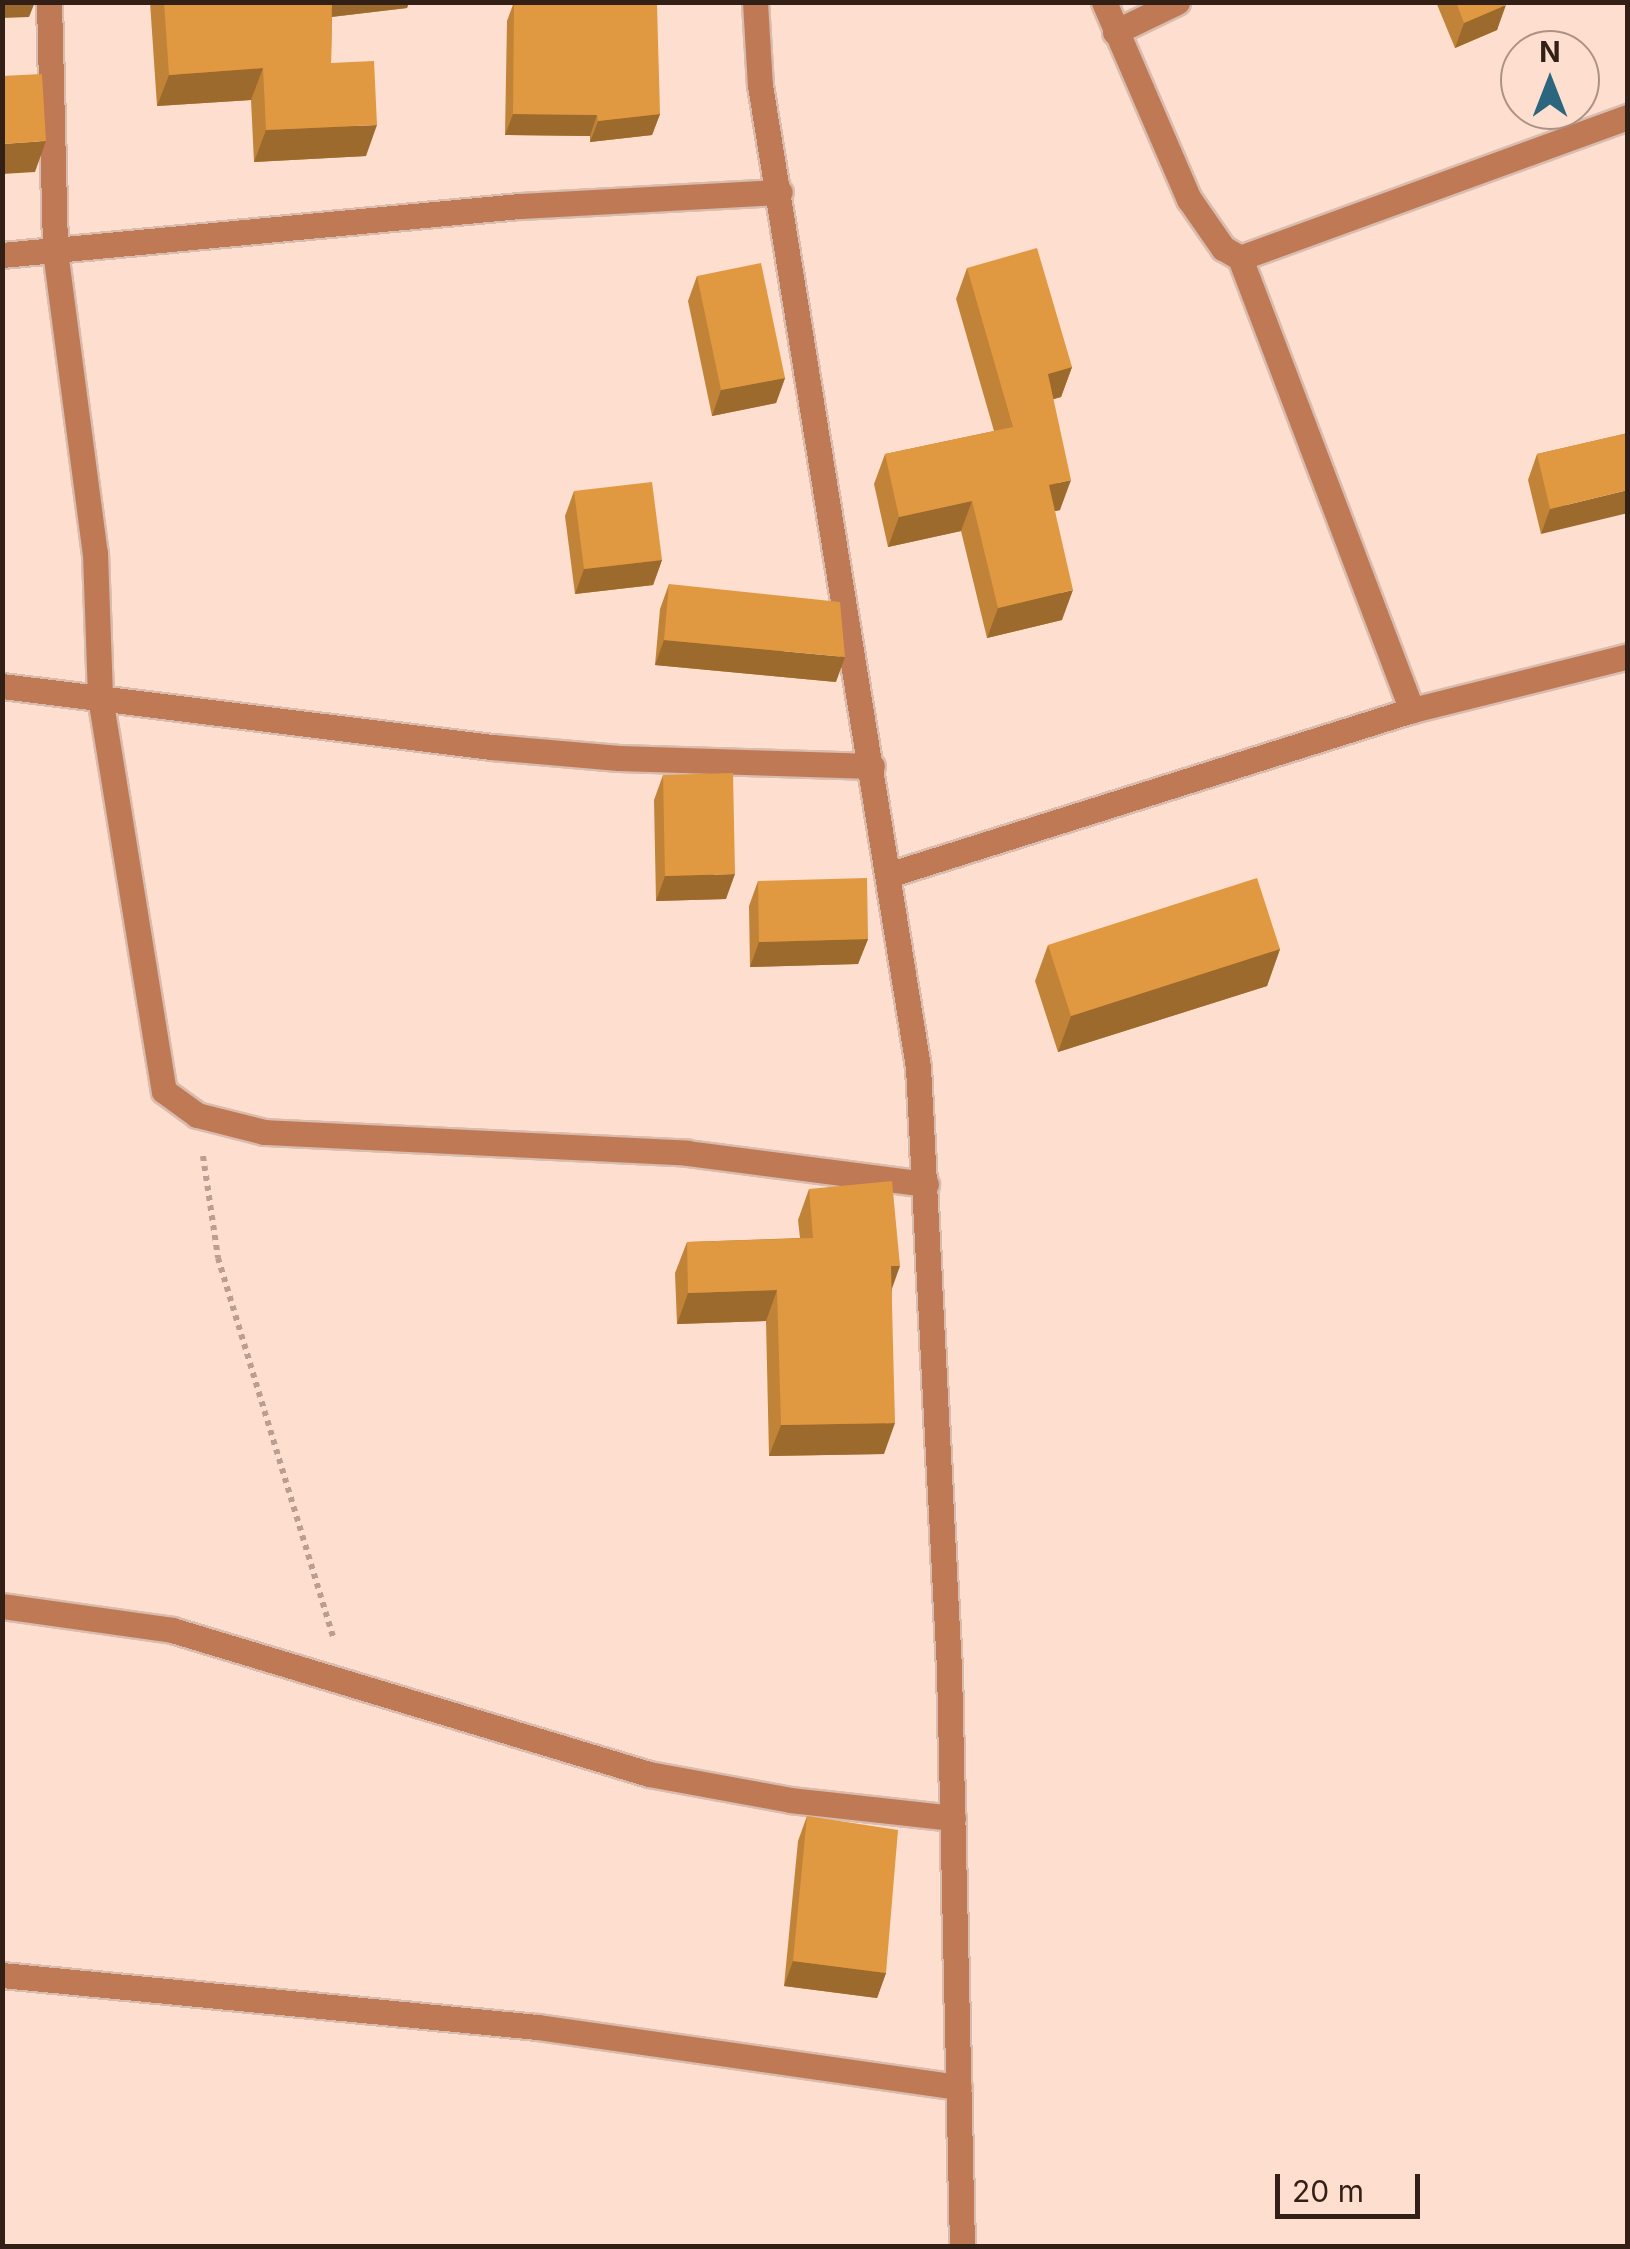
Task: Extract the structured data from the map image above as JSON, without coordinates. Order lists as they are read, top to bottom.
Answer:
{
  "scale_bar": "20 m",
  "north": "top"
}
